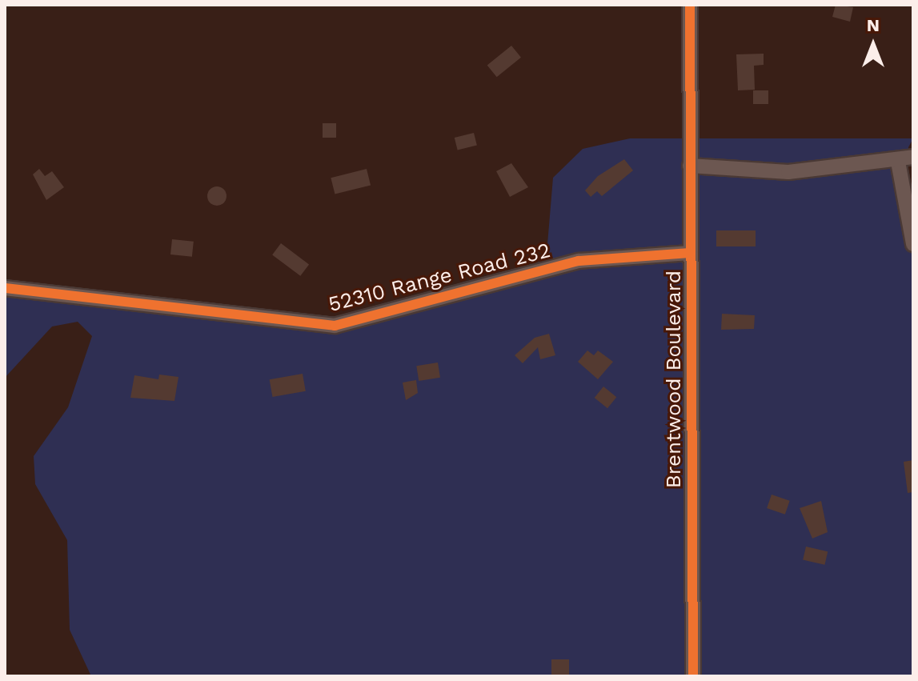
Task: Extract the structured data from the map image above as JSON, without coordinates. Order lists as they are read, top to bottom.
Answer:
{
  "streets": {
    "street": ["52310 Range Road 232", "Brentwood Boulevard"]
  },
  "crossings": [
    ["52310 Range Road 232", "Brentwood Boulevard"]
  ],
  "north": "top"
}
